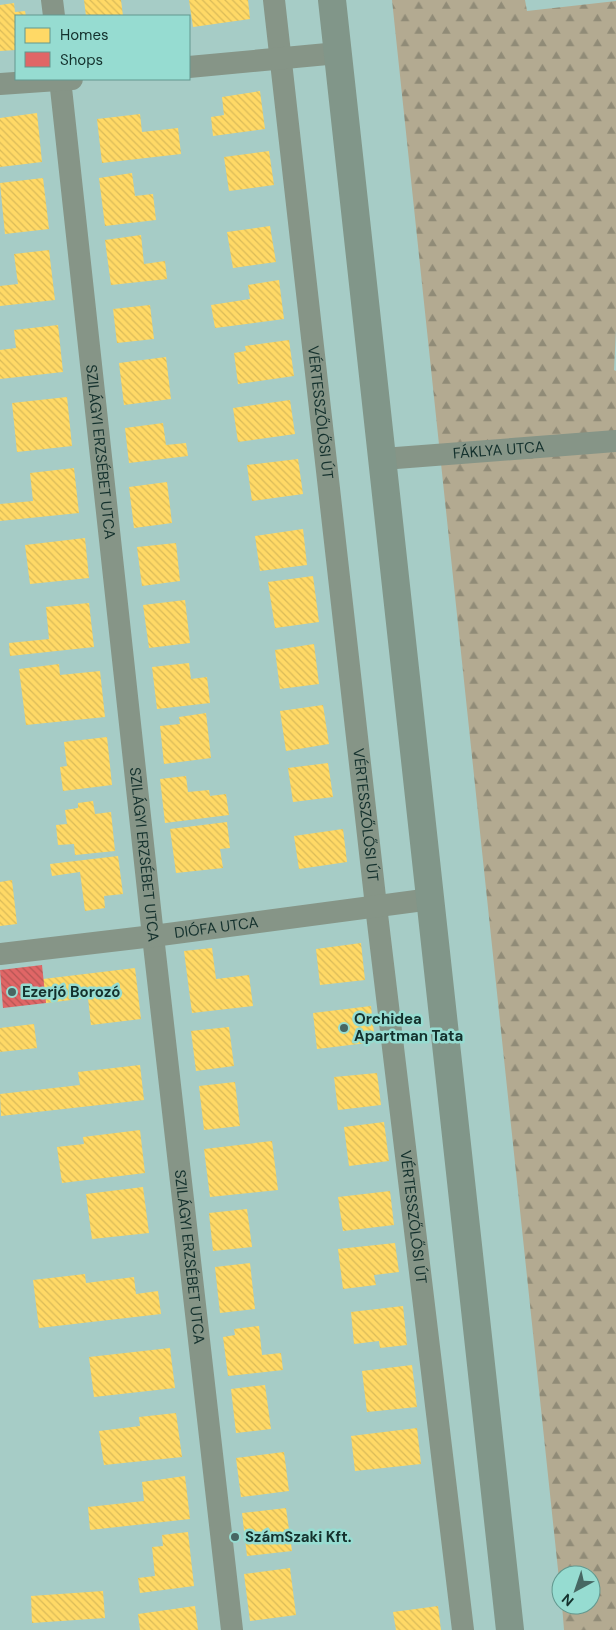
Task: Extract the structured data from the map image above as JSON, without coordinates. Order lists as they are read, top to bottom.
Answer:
{
  "streets": {
    "street": [
      "VÉRTESSZŐLŐSI ÚT",
      "FÁKLYA UTCA",
      "SZILÁGYI ERZSÉBET UTCA",
      "DIÓFA UTCA"
    ]
  },
  "crossings": [
    ["VÉRTESSZŐLŐSI ÚT", "DIÓFA UTCA"],
    ["SZILÁGYI ERZSÉBET UTCA", "DIÓFA UTCA"]
  ],
  "places": ["Ezerjó Borozó", "Orchidea Apartman Tata", "SzámSzaki Kft."],
  "legend": ["Homes", "Shops"],
  "north": "bottom left"
}
